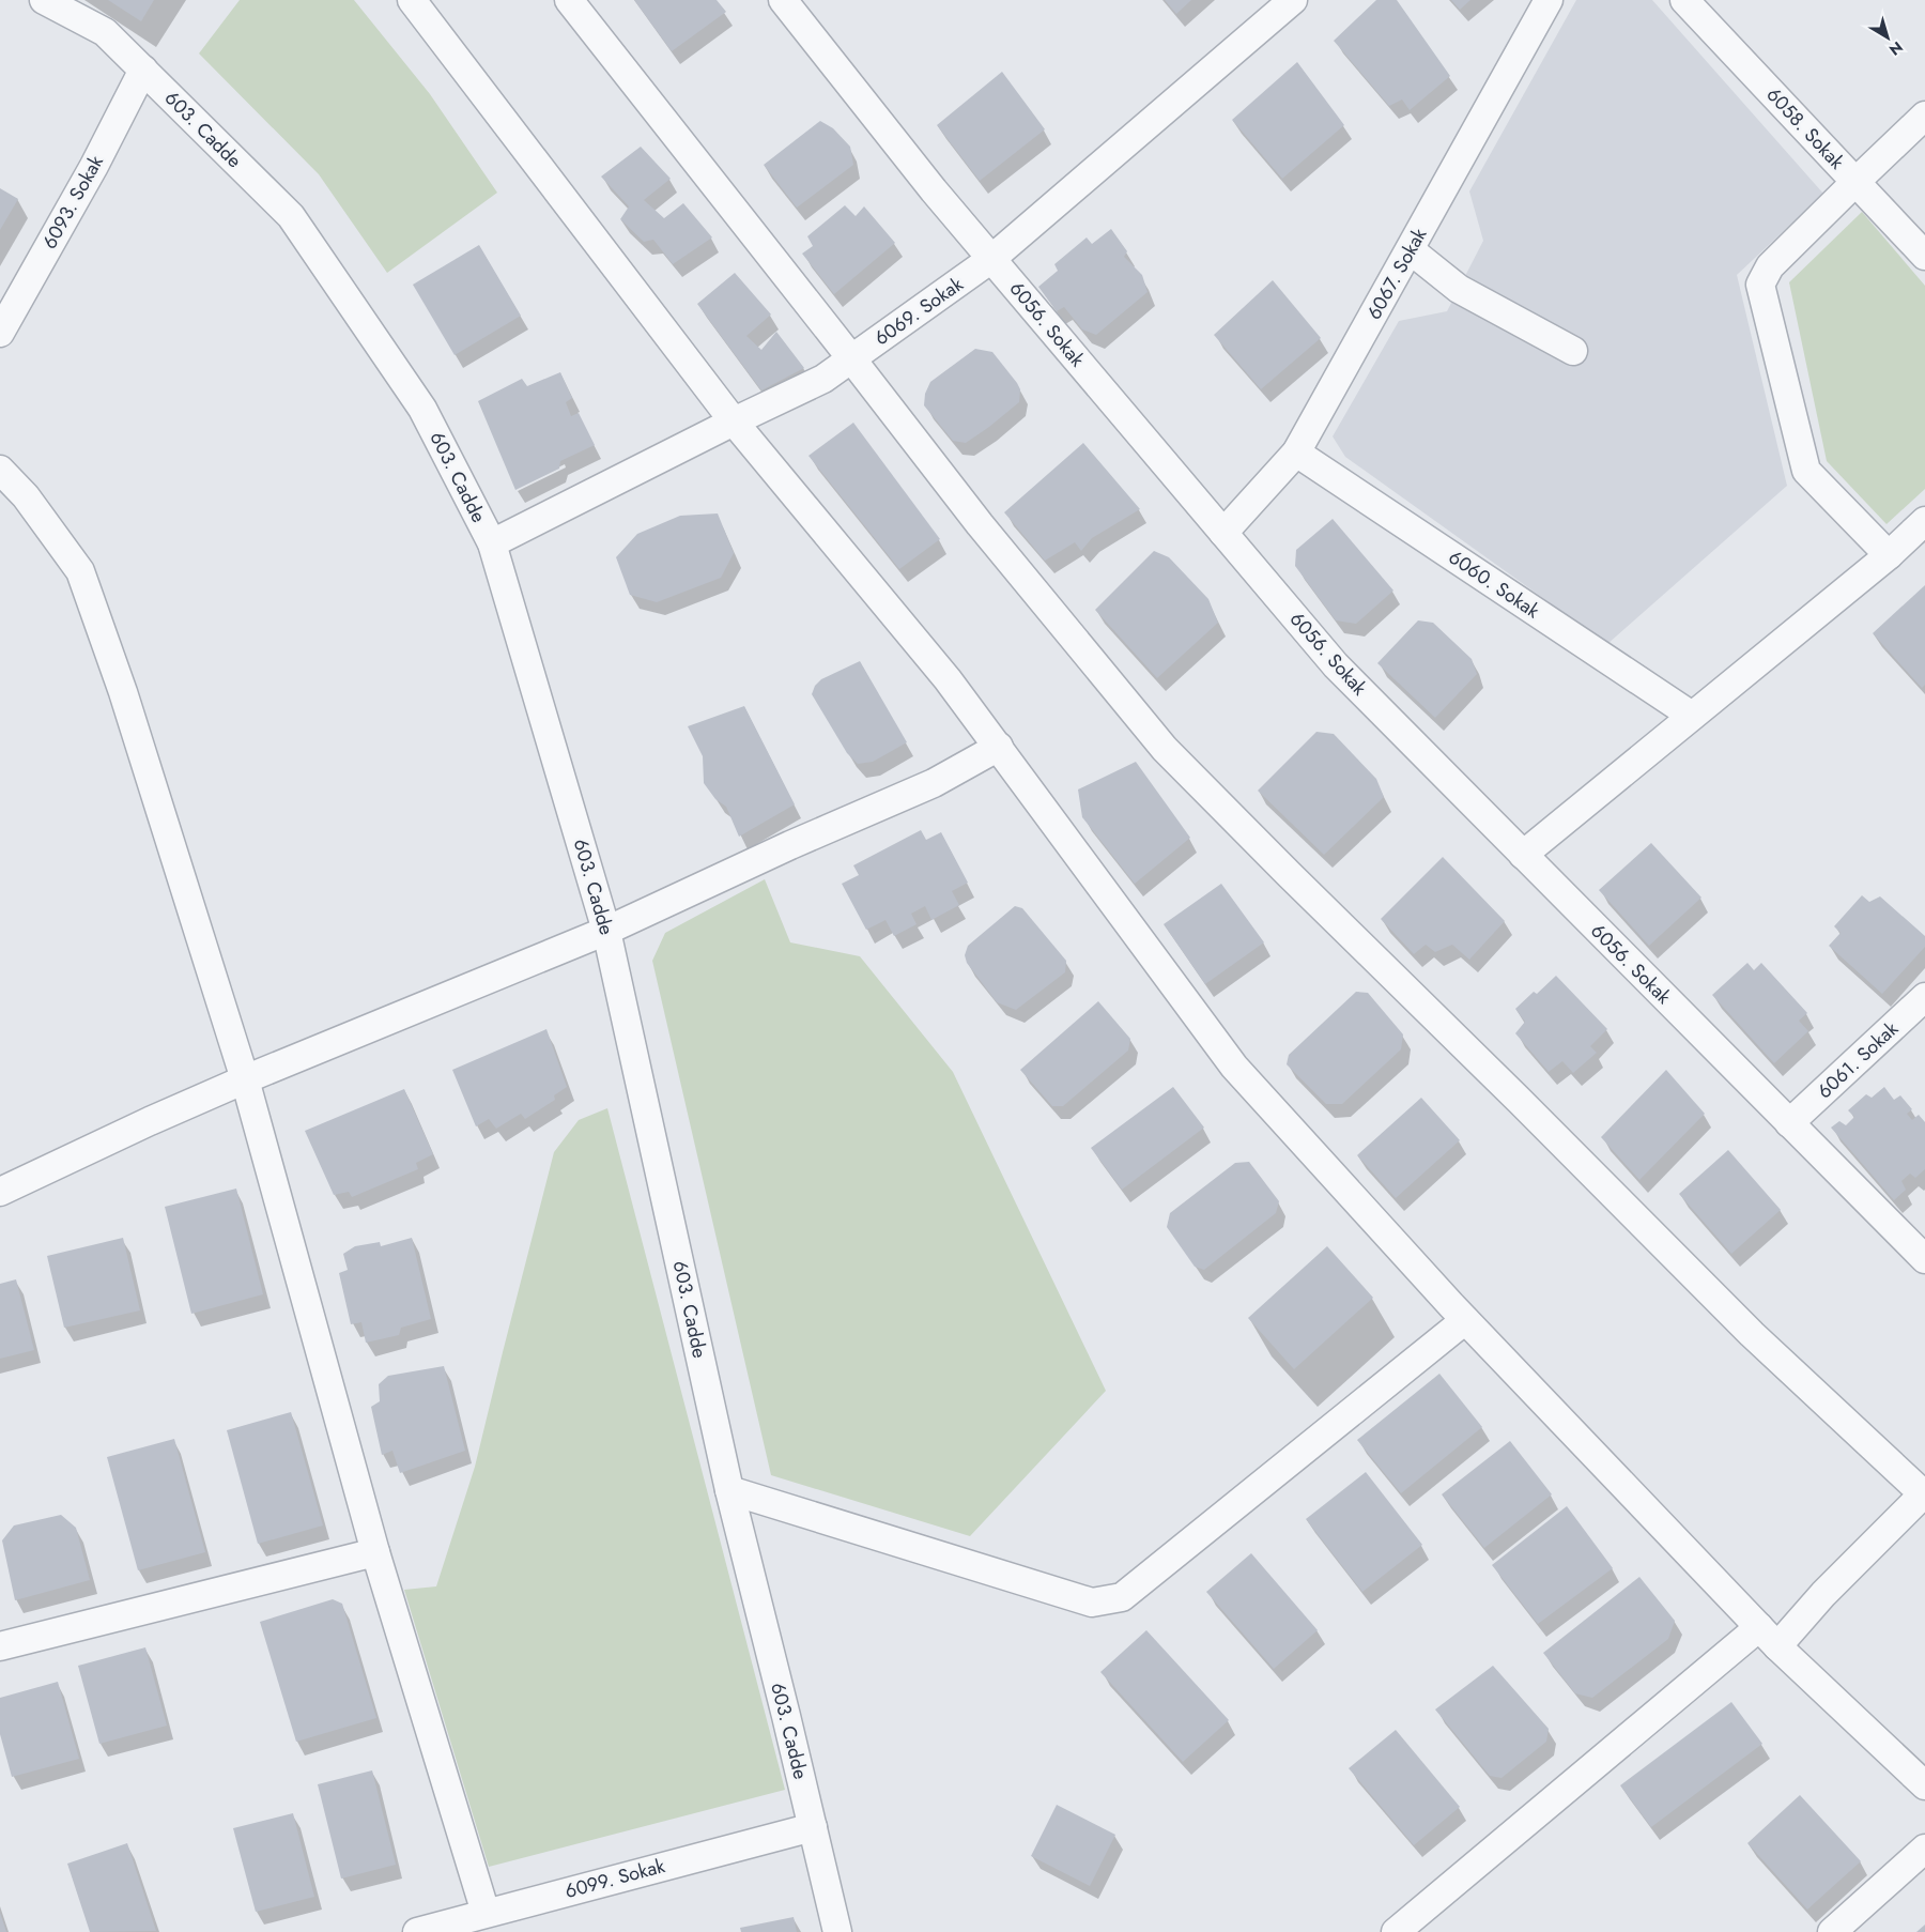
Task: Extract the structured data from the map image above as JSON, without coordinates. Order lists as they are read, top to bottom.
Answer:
{
  "streets": {
    "street": [
      "6058. Sokak",
      "603. Cadde",
      "6093. Sokak",
      "6067. Sokak",
      "6069. Sokak",
      "6056. Sokak",
      "6060. Sokak",
      "6061. Sokak",
      "6099. Sokak"
    ]
  },
  "crossings": [
    ["603. Cadde", "6093. Sokak"],
    ["603. Cadde", "6069. Sokak"],
    ["603. Cadde", "6099. Sokak"],
    ["6067. Sokak", "6056. Sokak"],
    ["6067. Sokak", "6060. Sokak"],
    ["6069. Sokak", "6056. Sokak"],
    ["6056. Sokak", "6061. Sokak"]
  ],
  "north": "bottom right"
}
